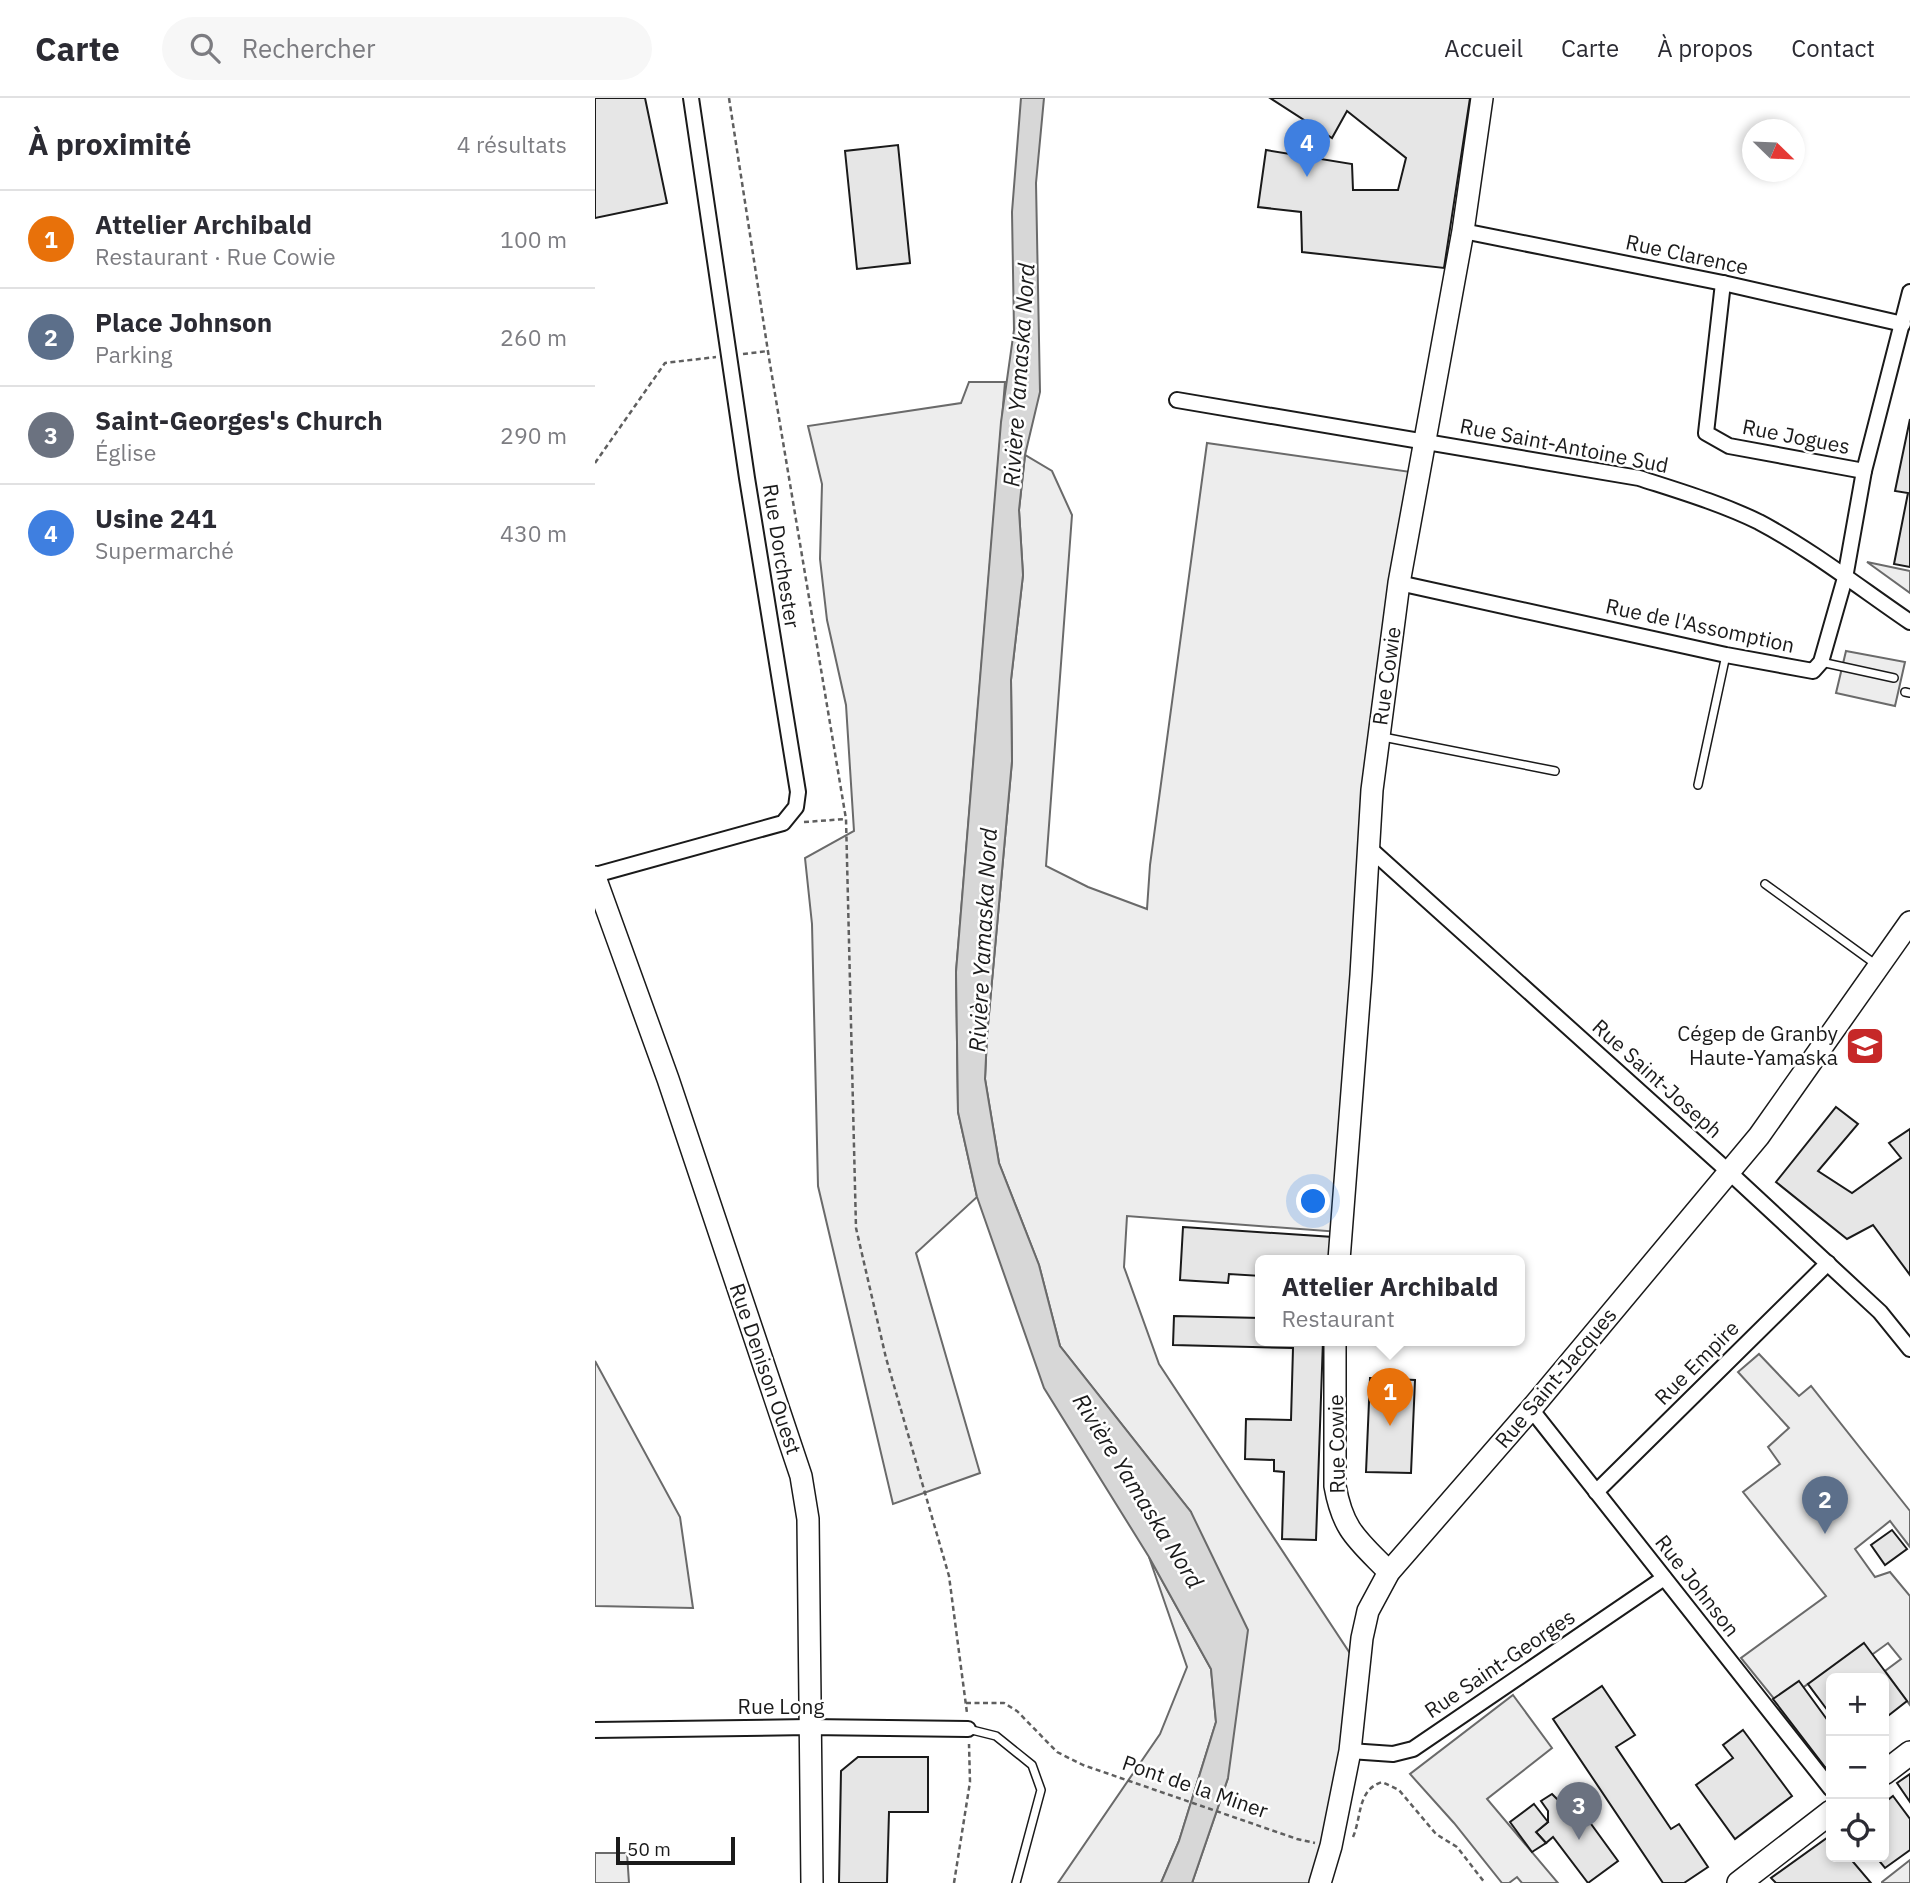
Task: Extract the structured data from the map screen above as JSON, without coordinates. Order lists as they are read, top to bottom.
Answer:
{
  "streets": {
    "street": [
      "Rue Clarence",
      "Rue Jogues",
      "Rue Saint-Antoine Sud",
      "Rue Dorchester",
      "Rue de l'Assomption",
      "Rue Cowie",
      "Rue Saint-Joseph",
      "Rue Empire",
      "Rue Denison Ouest",
      "Rue Saint-Jacques",
      "Rue Johnson",
      "Rue Saint-Georges",
      "Rue Long"
    ],
    "path": ["Pont de la Miner"]
  },
  "crossings": [
    ["Rue Clarence", "Rue Jogues"],
    ["Rue Clarence", "Rue de l'Assomption"],
    ["Rue Clarence", "Rue Cowie"],
    ["Rue Jogues", "Rue de l'Assomption"],
    ["Rue Saint-Antoine Sud", "Rue de l'Assomption"],
    ["Rue Saint-Antoine Sud", "Rue Cowie"],
    ["Rue de l'Assomption", "Rue Cowie"],
    ["Rue Cowie", "Rue Saint-Joseph"],
    ["Rue Cowie", "Rue Saint-Jacques"],
    ["Rue Saint-Joseph", "Rue Empire"],
    ["Rue Saint-Joseph", "Rue Saint-Jacques"],
    ["Rue Empire", "Rue Johnson"],
    ["Rue Denison Ouest", "Rue Long"],
    ["Rue Saint-Jacques", "Rue Johnson"],
    ["Rue Saint-Jacques", "Rue Saint-Georges"],
    ["Rue Saint-Jacques", "Pont de la Miner"],
    ["Rue Johnson", "Rue Saint-Georges"]
  ],
  "water": ["Rivière Yamaska Nord"],
  "places": {
    "school or university": ["Cégep de Granby Haute-Yamaska"]
  },
  "scale_bar": "50 m",
  "north": "bottom right",
  "page": {
    "header": "Carte",
    "search": "Rechercher",
    "nav": [
      "Accueil",
      "Carte",
      "À propos",
      "Contact"
    ],
    "heading": ["À proximité", "4 résultats"],
    "pins": [
      "4",
      "1",
      "2",
      "3"
    ],
    "list": [
      {
        "mark": "1",
        "name": "Attelier Archibald",
        "note": "Restaurant · Rue Cowie",
        "value": "100 m"
      },
      {
        "mark": "2",
        "name": "Place Johnson",
        "note": "Parking",
        "value": "260 m"
      },
      {
        "mark": "3",
        "name": "Saint-Georges's Church",
        "note": "Église",
        "value": "290 m"
      },
      {
        "mark": "4",
        "name": "Usine 241",
        "note": "Supermarché",
        "value": "430 m"
      }
    ],
    "popup": ["Attelier Archibald", "Restaurant"],
    "map_buttons": ["+", "−"],
    "scale": "50 m"
  }
}
